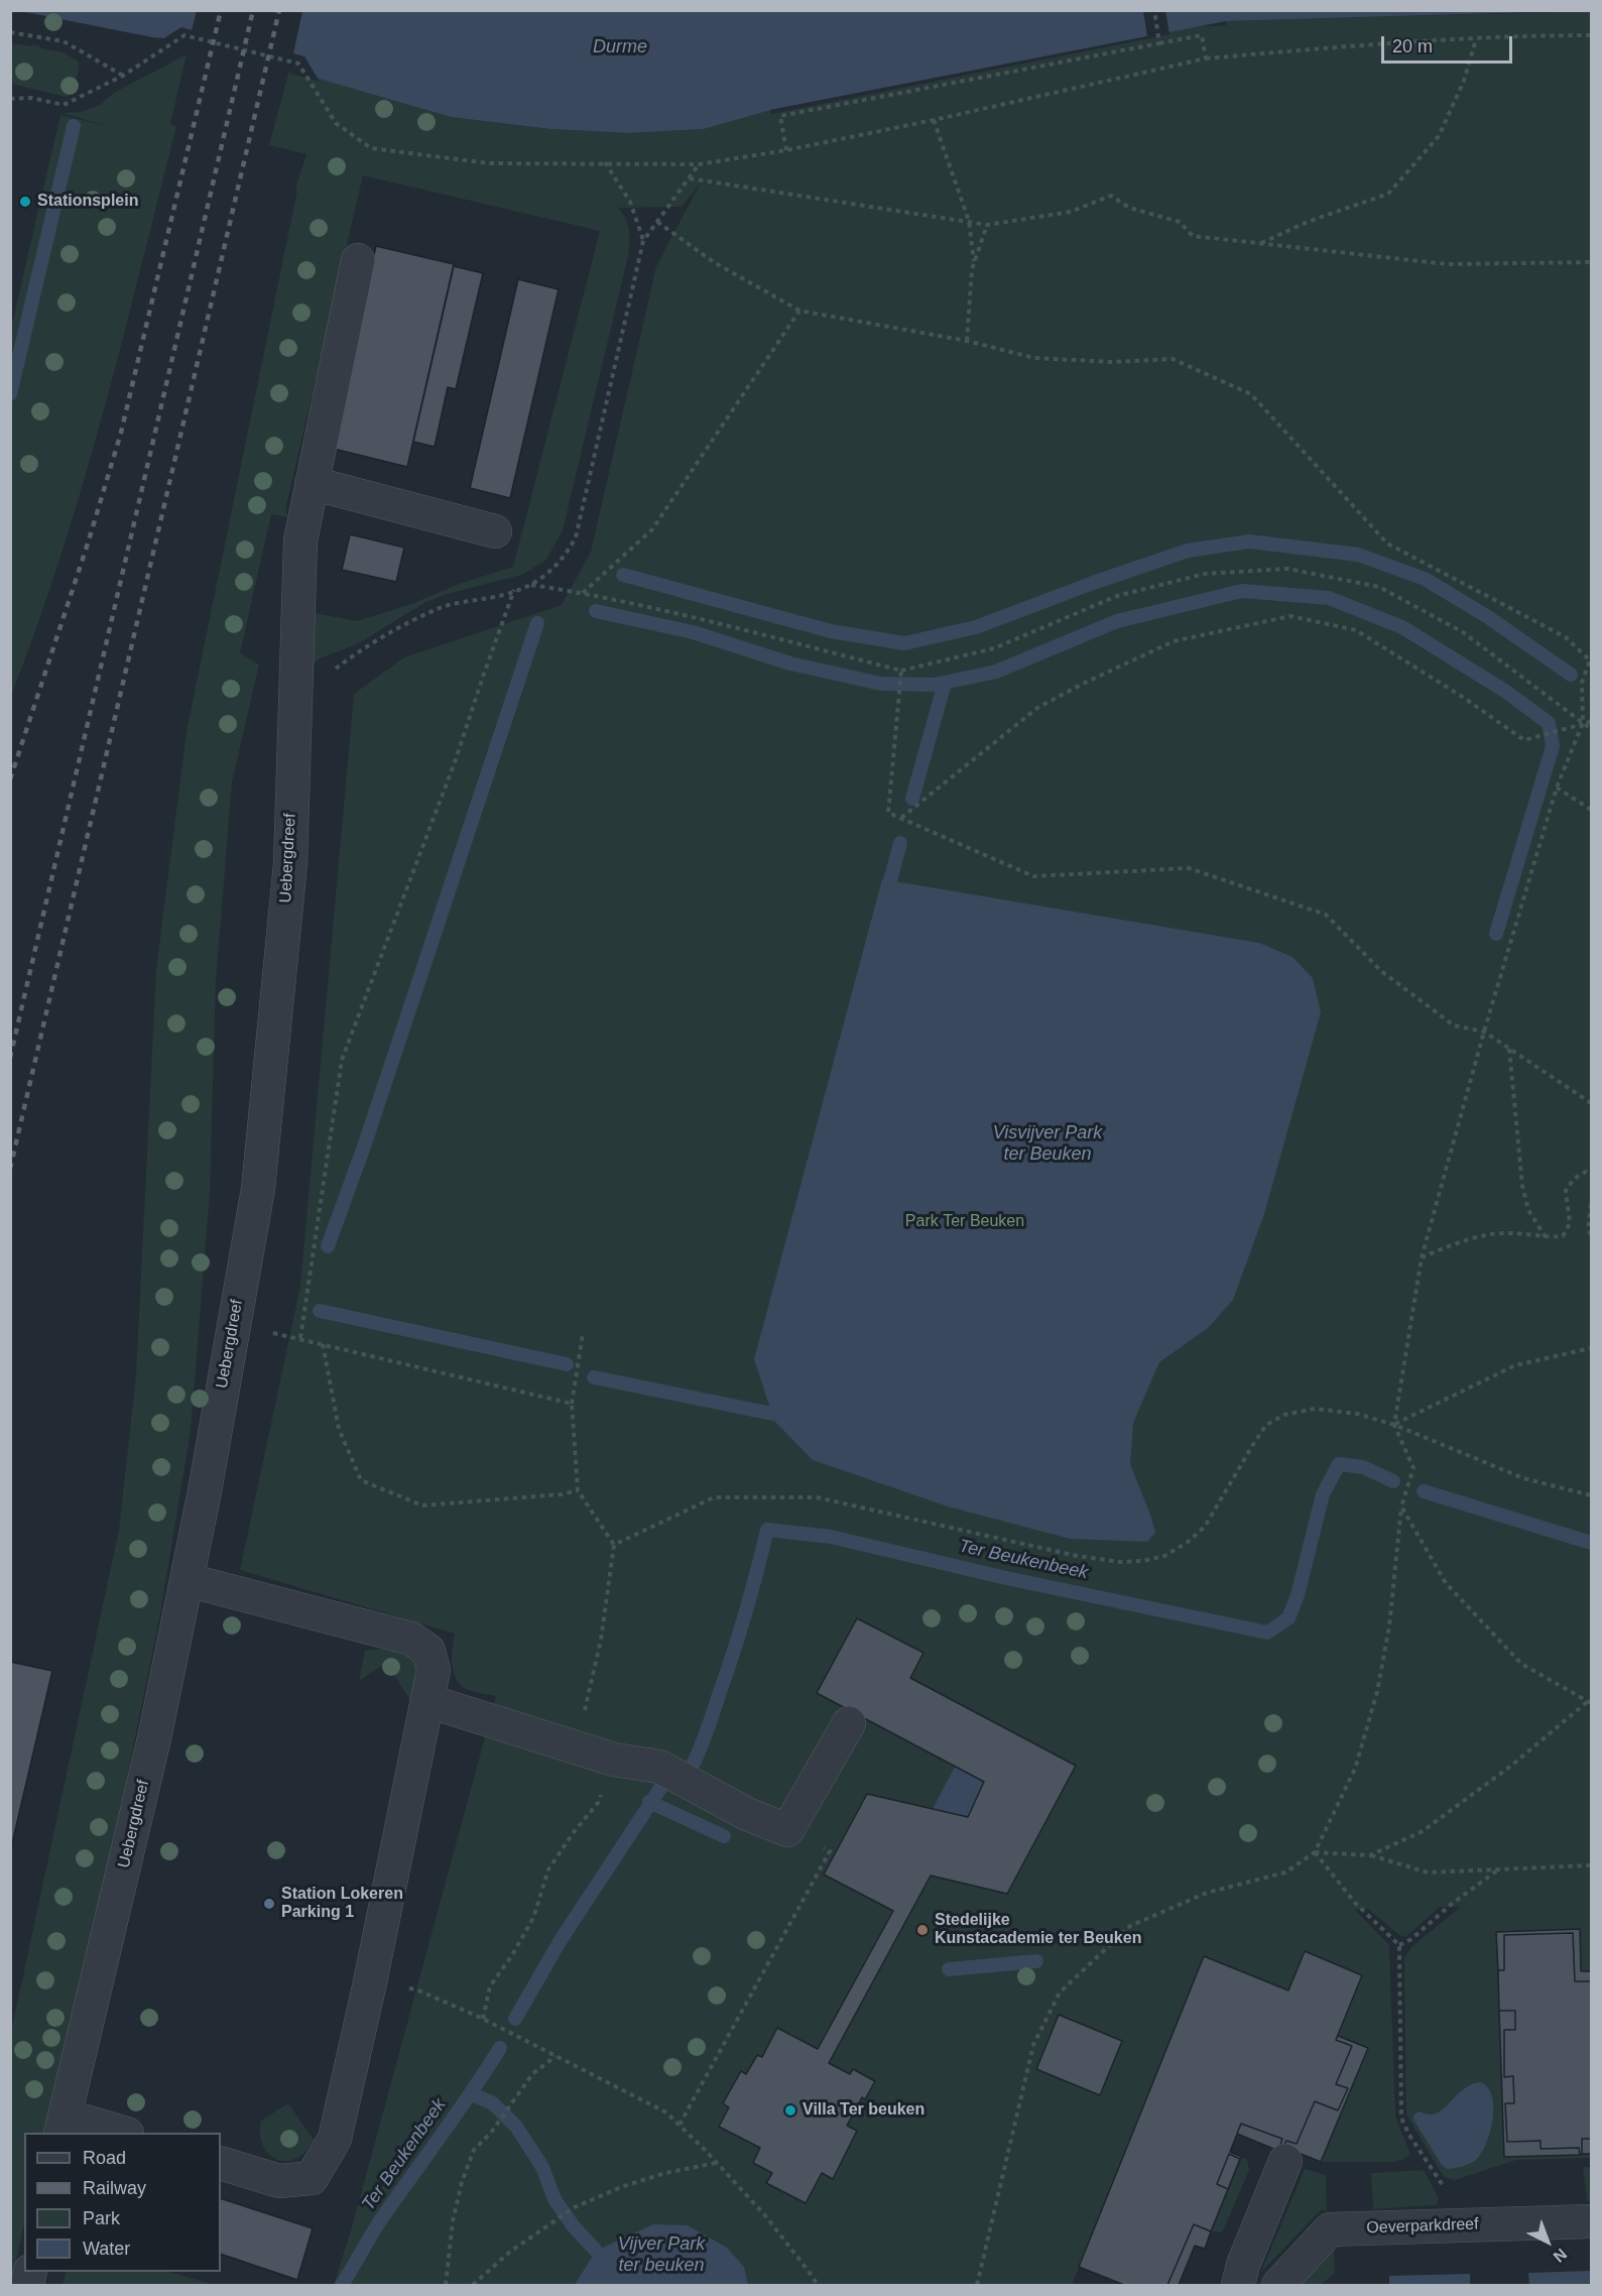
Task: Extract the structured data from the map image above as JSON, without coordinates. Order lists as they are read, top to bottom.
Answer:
{
  "streets": {
    "street": ["Uebergdreef", "Oeverparkdreef"]
  },
  "water": [
    "Durme",
    "Visvijver Park ter Beuken",
    "Ter Beukenbeek",
    "Vijver Park ter beuken"
  ],
  "parks": ["Park Ter Beuken"],
  "places": [
    "Stationsplein",
    "Station Lokeren Parking 1",
    "Stedelijke Kunstacademie ter Beuken",
    "Villa Ter beuken"
  ],
  "legend": [
    "Road",
    "Railway",
    "Park",
    "Water"
  ],
  "scale_bar": "20 m",
  "north": "bottom right"
}
